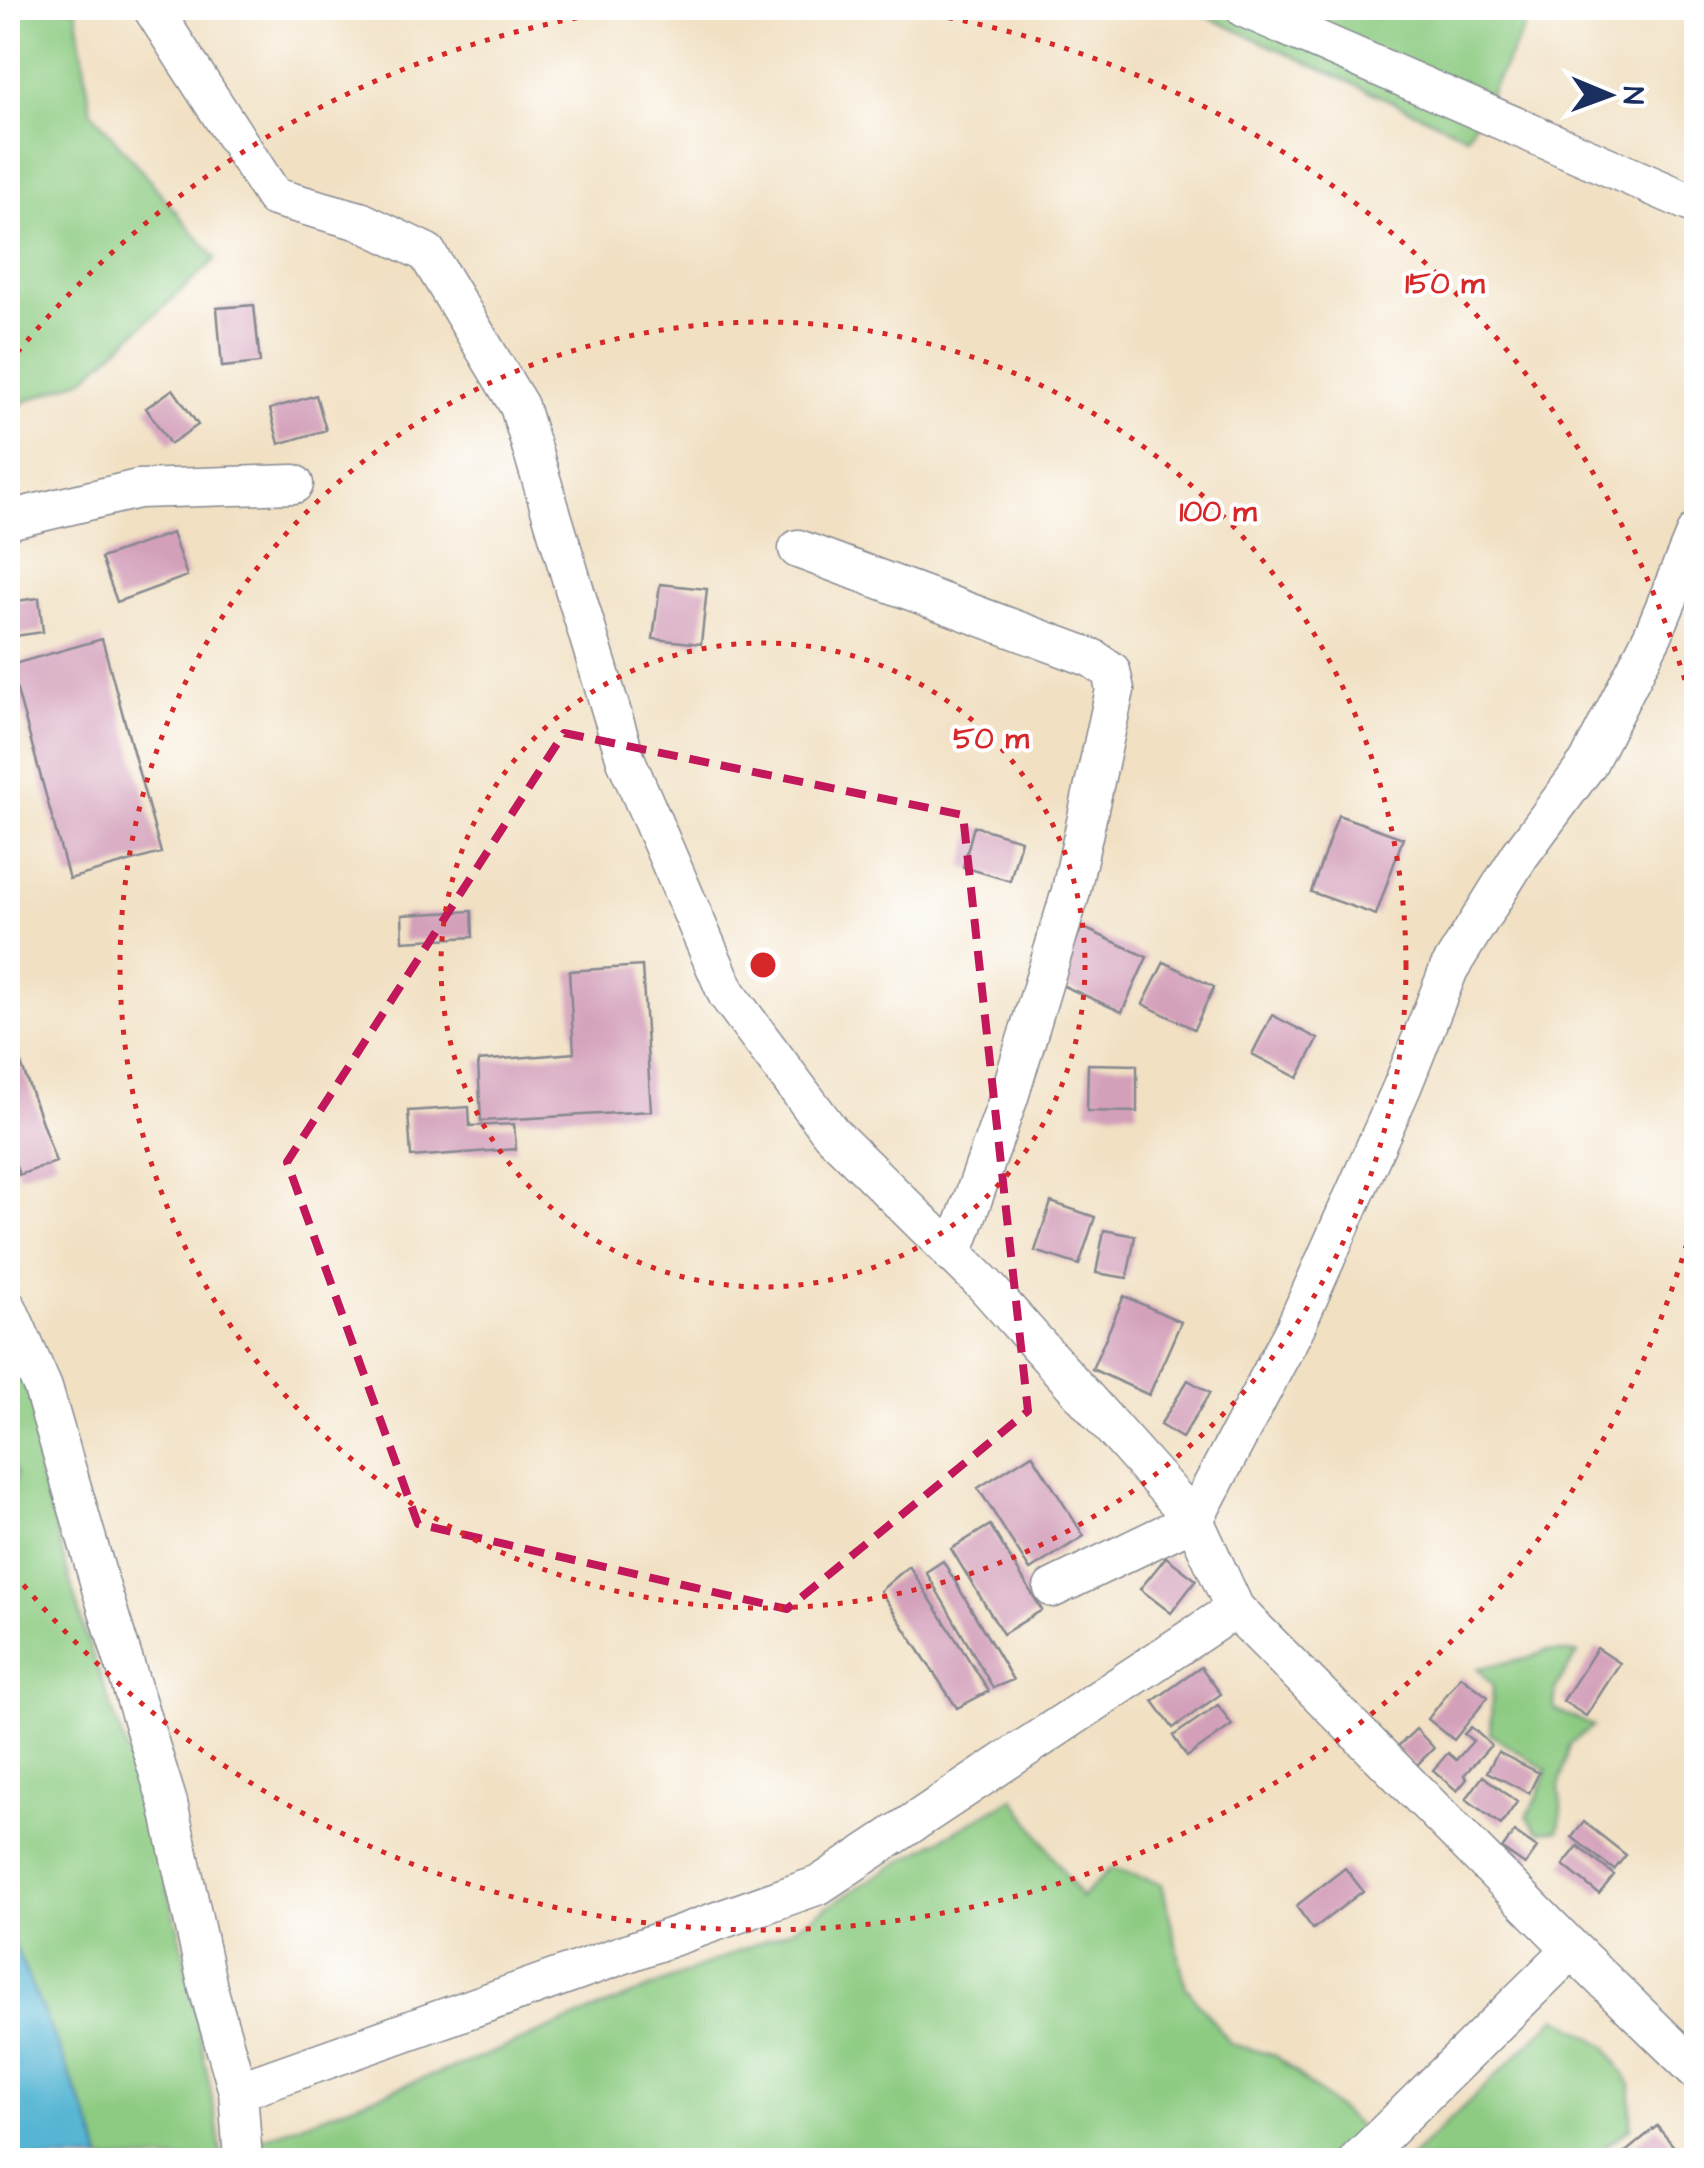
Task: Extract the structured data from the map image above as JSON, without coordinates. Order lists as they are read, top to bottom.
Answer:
{
  "north": "right",
  "rings": ["150 m", "100 m", "50 m"]
}
